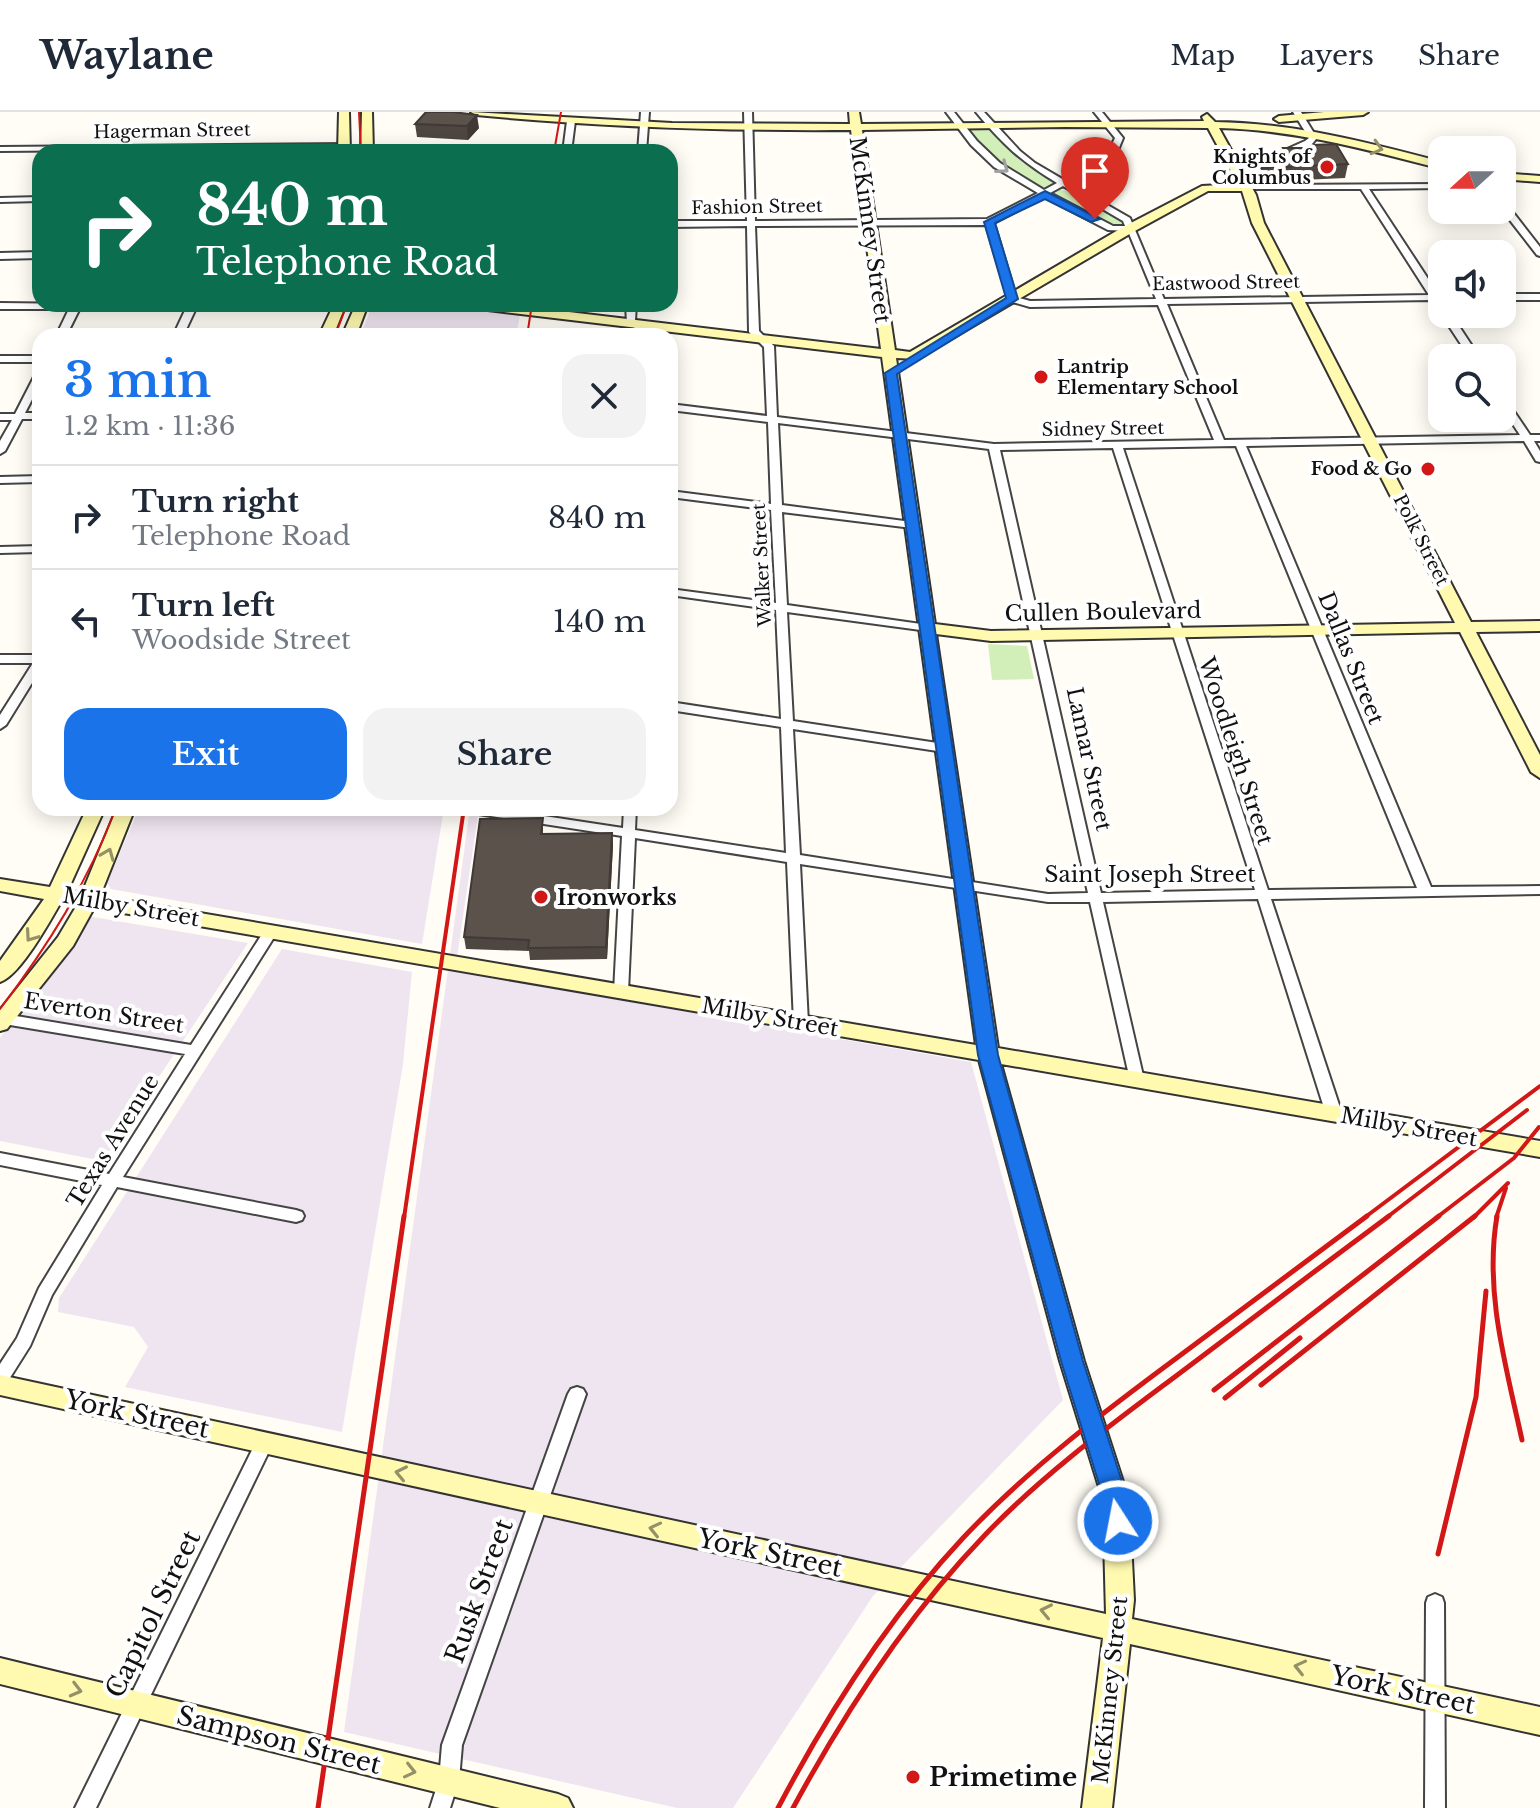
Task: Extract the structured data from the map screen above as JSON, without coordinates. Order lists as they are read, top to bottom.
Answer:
{
  "streets": {
    "street": [
      "Hagerman Street",
      "Fashion Street",
      "McKinney Street",
      "Eastwood Street",
      "Sidney Street",
      "Polk Street",
      "Walker Street",
      "Cullen Boulevard",
      "Dallas Street",
      "Woodleigh Street",
      "Lamar Street",
      "Saint Joseph Street",
      "Milby Street",
      "Everton Street",
      "Texas Avenue",
      "York Street",
      "Rusk Street",
      "Capitol Street",
      "Sampson Street"
    ]
  },
  "crossings": [
    ["Fashion Street", "McKinney Street"],
    ["Fashion Street", "Walker Street"],
    ["McKinney Street", "Sidney Street"],
    ["McKinney Street", "Cullen Boulevard"],
    ["McKinney Street", "Saint Joseph Street"],
    ["McKinney Street", "Milby Street"],
    ["McKinney Street", "York Street"],
    ["Eastwood Street", "Polk Street"],
    ["Sidney Street", "Polk Street"],
    ["Sidney Street", "Walker Street"],
    ["Sidney Street", "Dallas Street"],
    ["Sidney Street", "Woodleigh Street"],
    ["Sidney Street", "Lamar Street"],
    ["Polk Street", "Cullen Boulevard"],
    ["Walker Street", "Cullen Boulevard"],
    ["Walker Street", "Saint Joseph Street"],
    ["Walker Street", "Milby Street"],
    ["Cullen Boulevard", "Dallas Street"],
    ["Cullen Boulevard", "Woodleigh Street"],
    ["Cullen Boulevard", "Lamar Street"],
    ["Dallas Street", "Saint Joseph Street"],
    ["Woodleigh Street", "Saint Joseph Street"],
    ["Woodleigh Street", "Milby Street"],
    ["Lamar Street", "Saint Joseph Street"],
    ["Lamar Street", "Milby Street"],
    ["Milby Street", "Texas Avenue"],
    ["Everton Street", "Texas Avenue"],
    ["Texas Avenue", "York Street"],
    ["York Street", "Rusk Street"],
    ["York Street", "Capitol Street"],
    ["Rusk Street", "Sampson Street"],
    ["Capitol Street", "Sampson Street"]
  ],
  "one_way": ["York Street", "Sampson Street"],
  "places": [
    "Knights of Columbus",
    "Lantrip Elementary School",
    "Food & Go",
    "Ironworks",
    "Primetime"
  ],
  "north": "left",
  "page": {
    "header": "Waylane",
    "nav": ["Map", "Layers", "Share"],
    "turn": ["840 m", "Telephone Road"],
    "heading": ["3 min", "1.2 km · 11:36"],
    "list": [
      {
        "name": "Turn right",
        "note": "Telephone Road",
        "value": "840 m"
      },
      {
        "name": "Turn left",
        "note": "Woodside Street",
        "value": "140 m"
      }
    ],
    "buttons": ["Exit", "Share"]
  }
}
